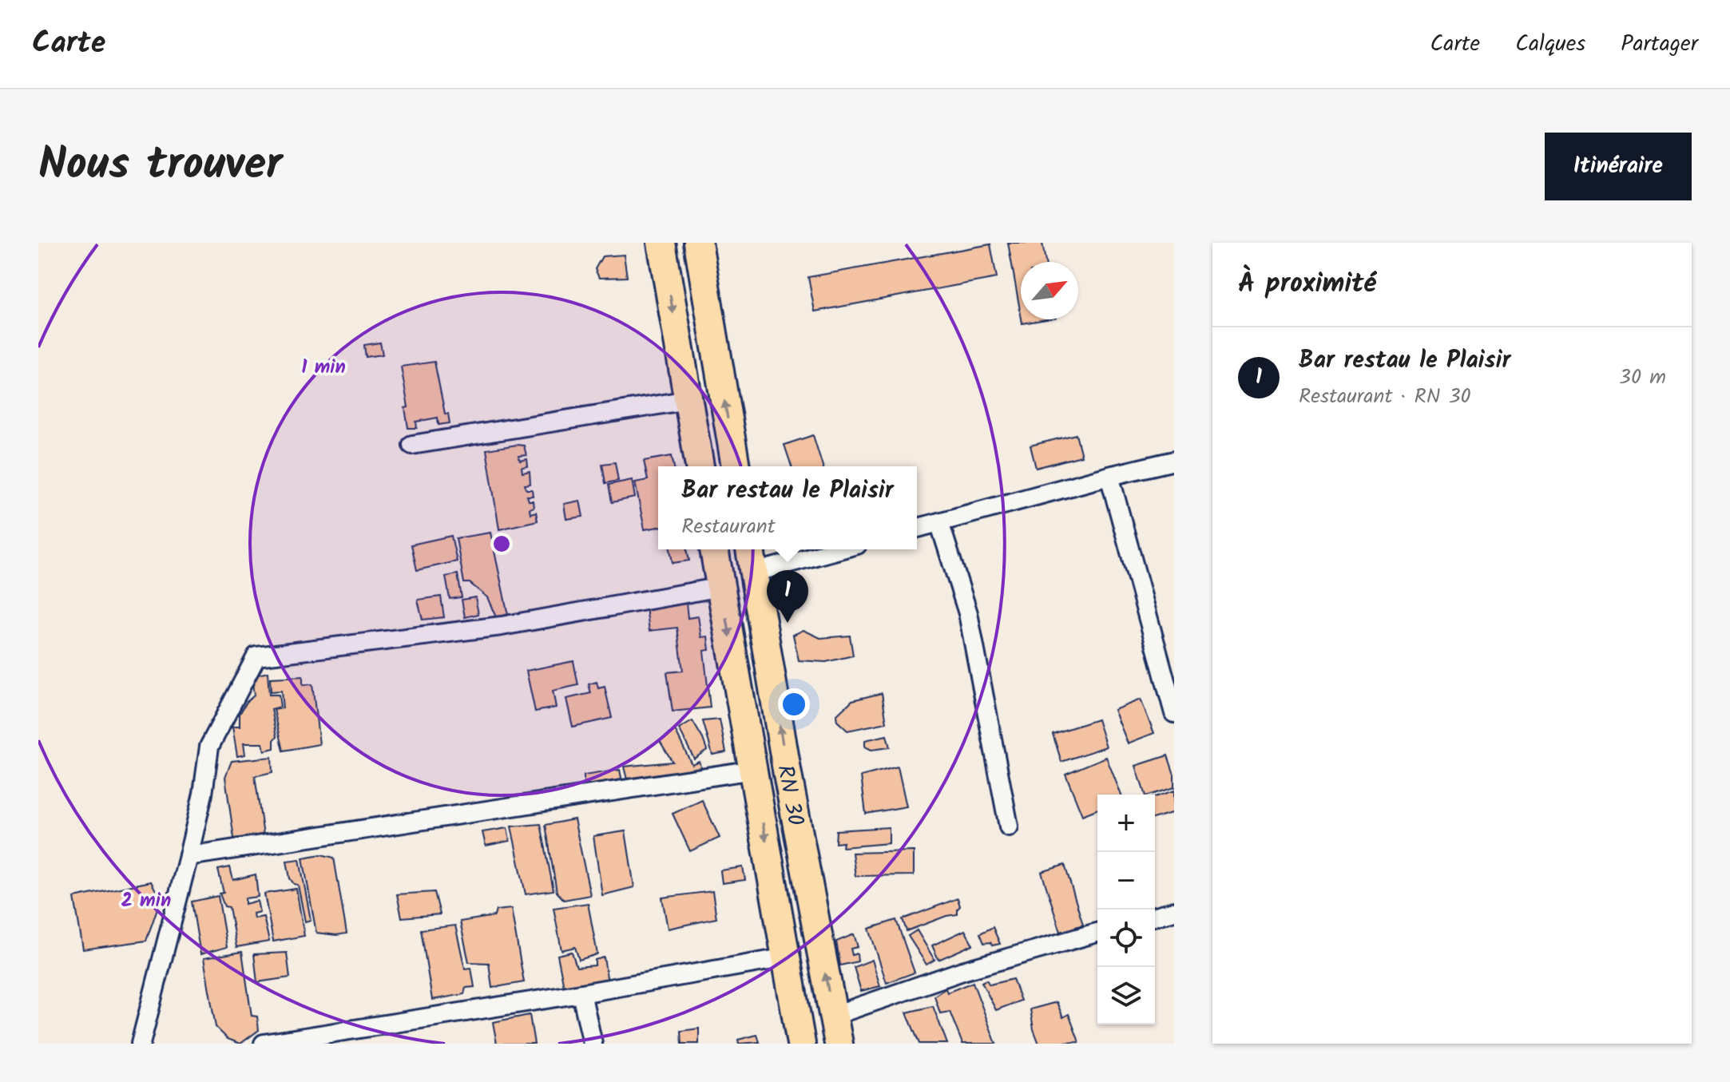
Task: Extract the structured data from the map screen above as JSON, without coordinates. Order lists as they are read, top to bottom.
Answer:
{
  "streets": {
    "main road": ["RN 30"]
  },
  "north": "top right",
  "page": {
    "header": "Carte",
    "nav": ["Carte", "Calques", "Partager"],
    "title": "Nous trouver",
    "buttons": "Itinéraire",
    "heading": "À proximité",
    "list": [
      {
        "mark": "1",
        "name": "Bar restau le Plaisir",
        "note": "Restaurant · RN 30",
        "value": "30 m"
      }
    ],
    "popup": ["Bar restau le Plaisir", "Restaurant"],
    "pins": "1",
    "map_buttons": ["+", "−"]
  },
  "rings": ["1 min", "2 min"]
}
